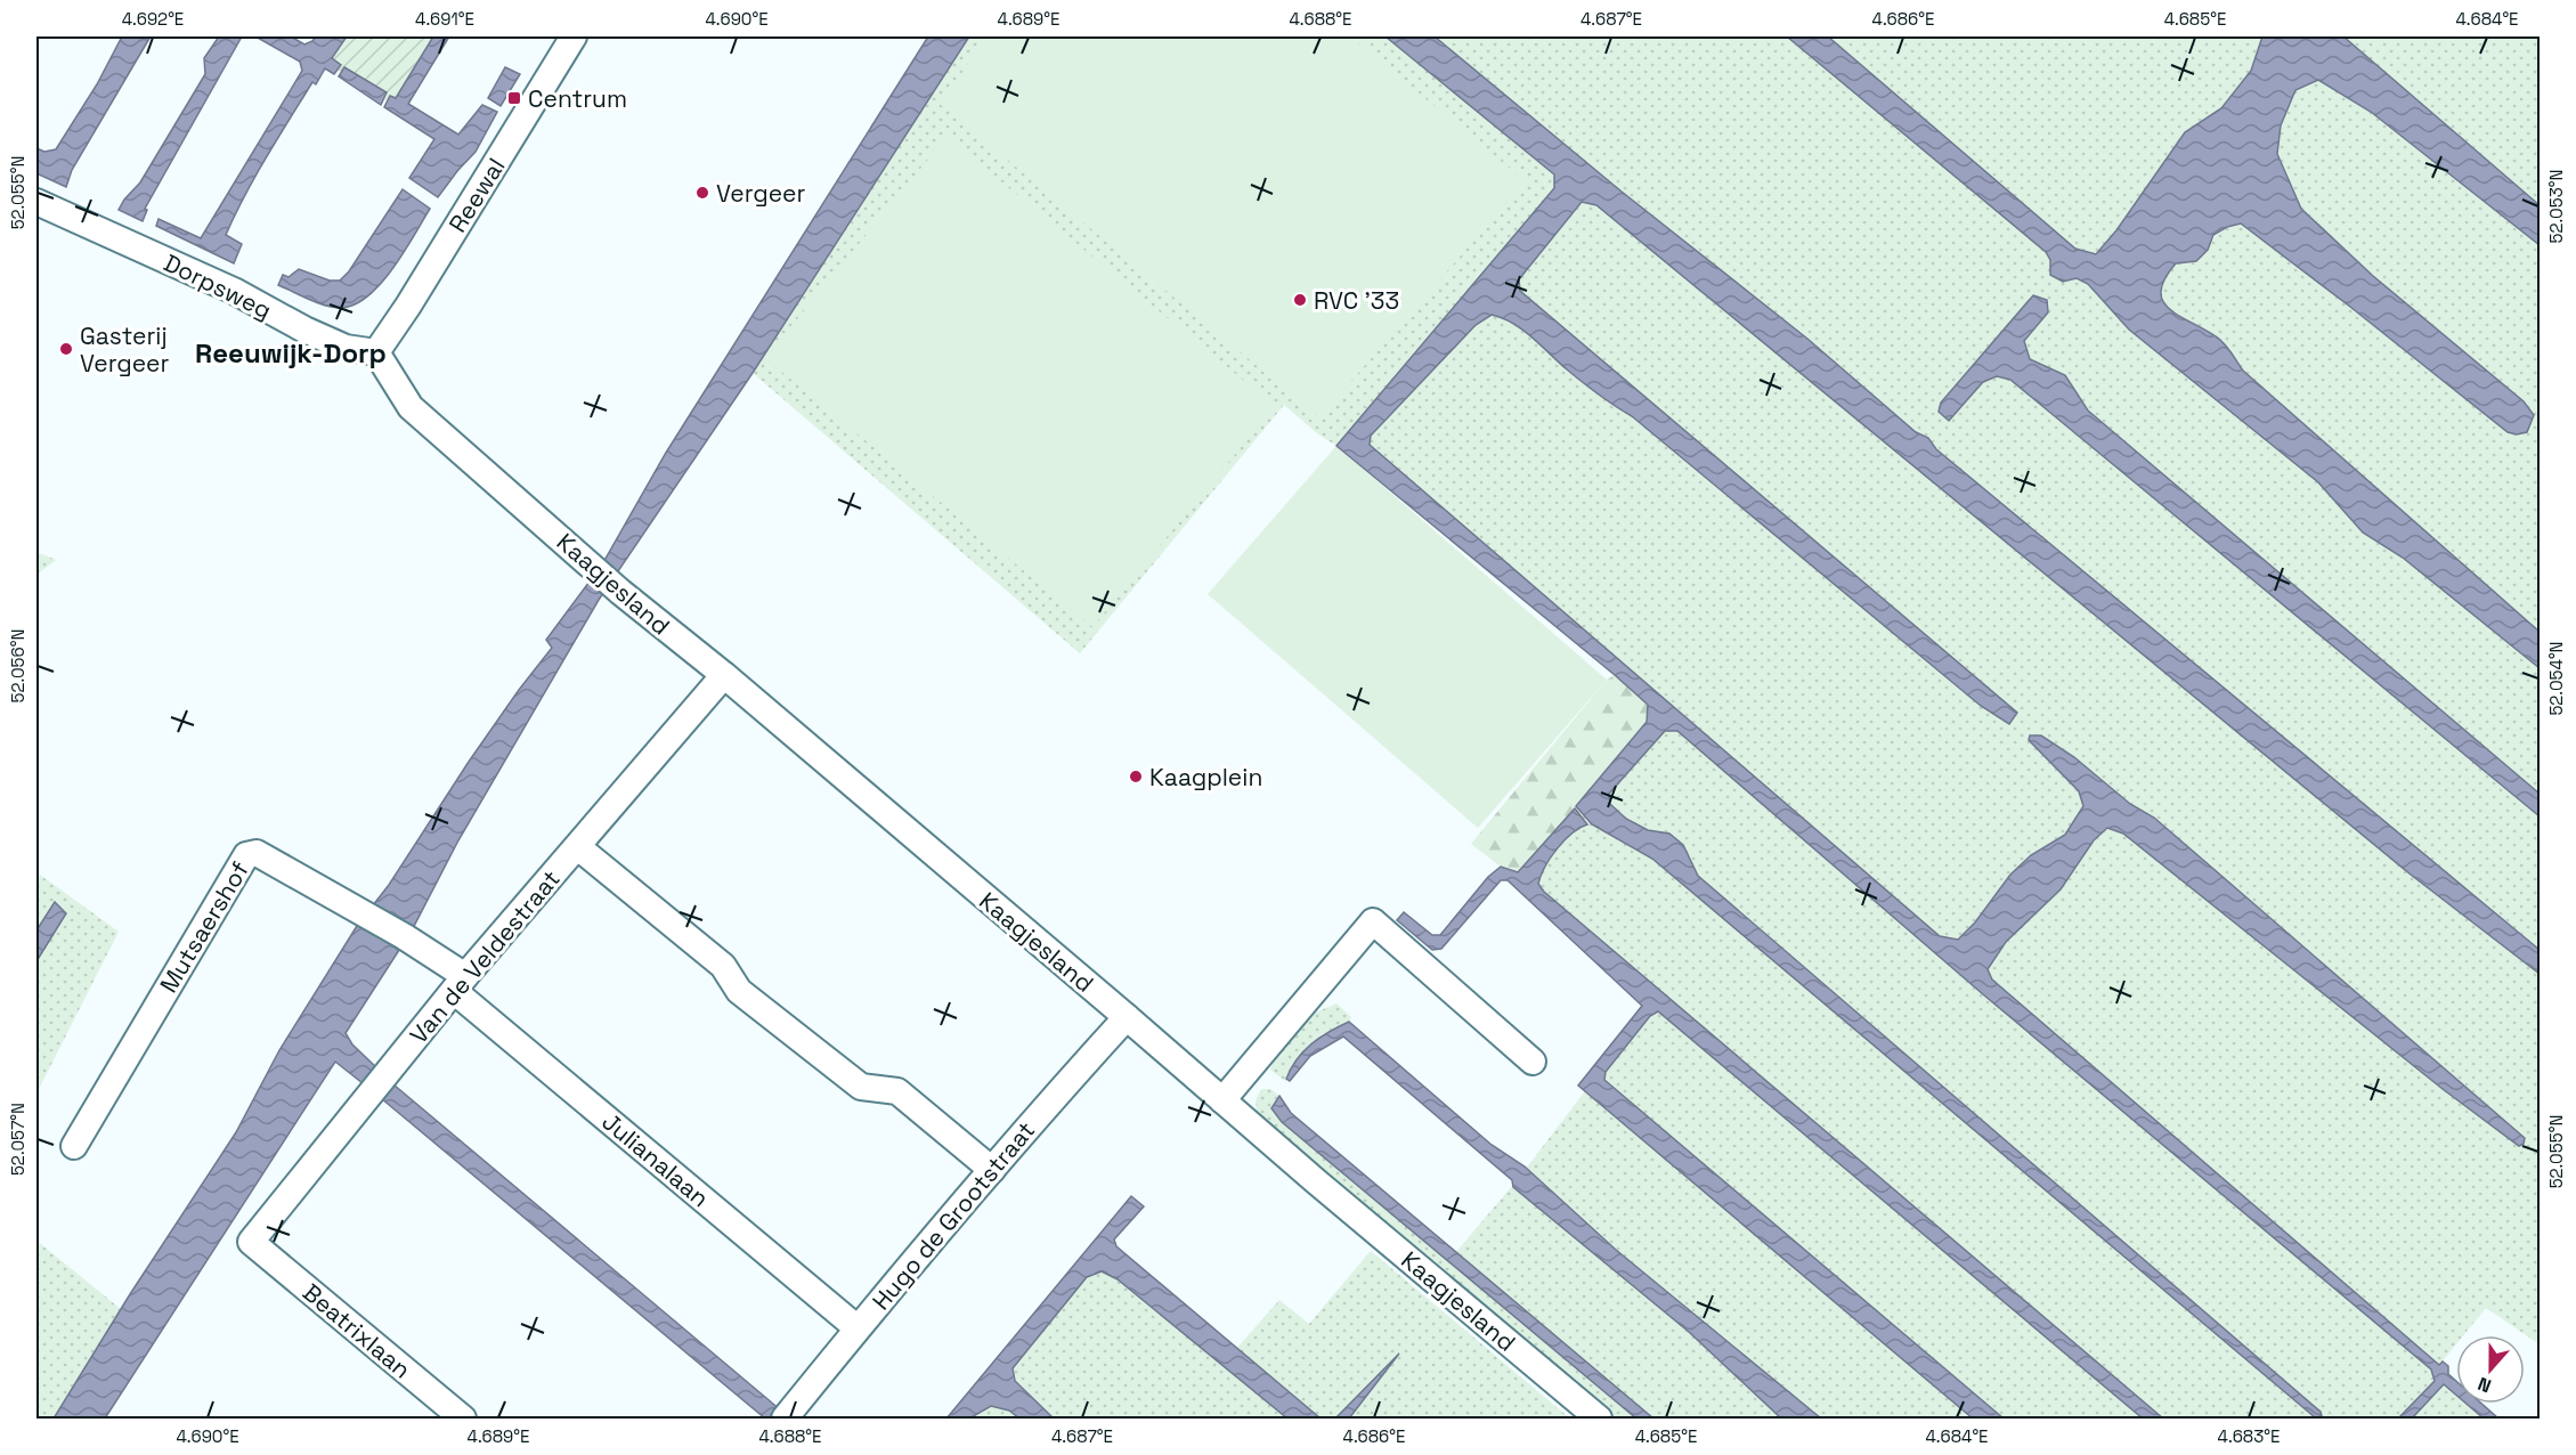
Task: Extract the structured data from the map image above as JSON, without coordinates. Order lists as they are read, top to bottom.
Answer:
{
  "streets": {
    "street": [
      "Reewal",
      "Dorpsweg",
      "Kaagjesland",
      "Mutsaershof",
      "Van de Veldestraat",
      "Julianalaan",
      "Hugo de Grootstraat",
      "Beatrixlaan"
    ]
  },
  "crossings": [
    ["Reewal", "Dorpsweg"],
    ["Reewal", "Kaagjesland"],
    ["Dorpsweg", "Kaagjesland"],
    ["Kaagjesland", "Van de Veldestraat"],
    ["Kaagjesland", "Hugo de Grootstraat"],
    ["Mutsaershof", "Van de Veldestraat"],
    ["Mutsaershof", "Julianalaan"],
    ["Van de Veldestraat", "Julianalaan"],
    ["Van de Veldestraat", "Beatrixlaan"],
    ["Julianalaan", "Hugo de Grootstraat"]
  ],
  "districts": ["Reeuwijk-Dorp"],
  "places": {
    "transit": ["Centrum"],
    "other": [
      "Vergeer",
      "RVC '33",
      "Gasterij Vergeer",
      "Kaagplein"
    ]
  },
  "north": "bottom",
  "coordinates": [
    "4.692°E",
    "4.691°E",
    "4.690°E",
    "4.689°E",
    "4.688°E",
    "4.687°E",
    "4.686°E",
    "4.685°E",
    "4.684°E",
    "52.055°N",
    "52.053°N",
    "52.056°N",
    "52.054°N",
    "52.057°N",
    "4.683°E"
  ]
}
